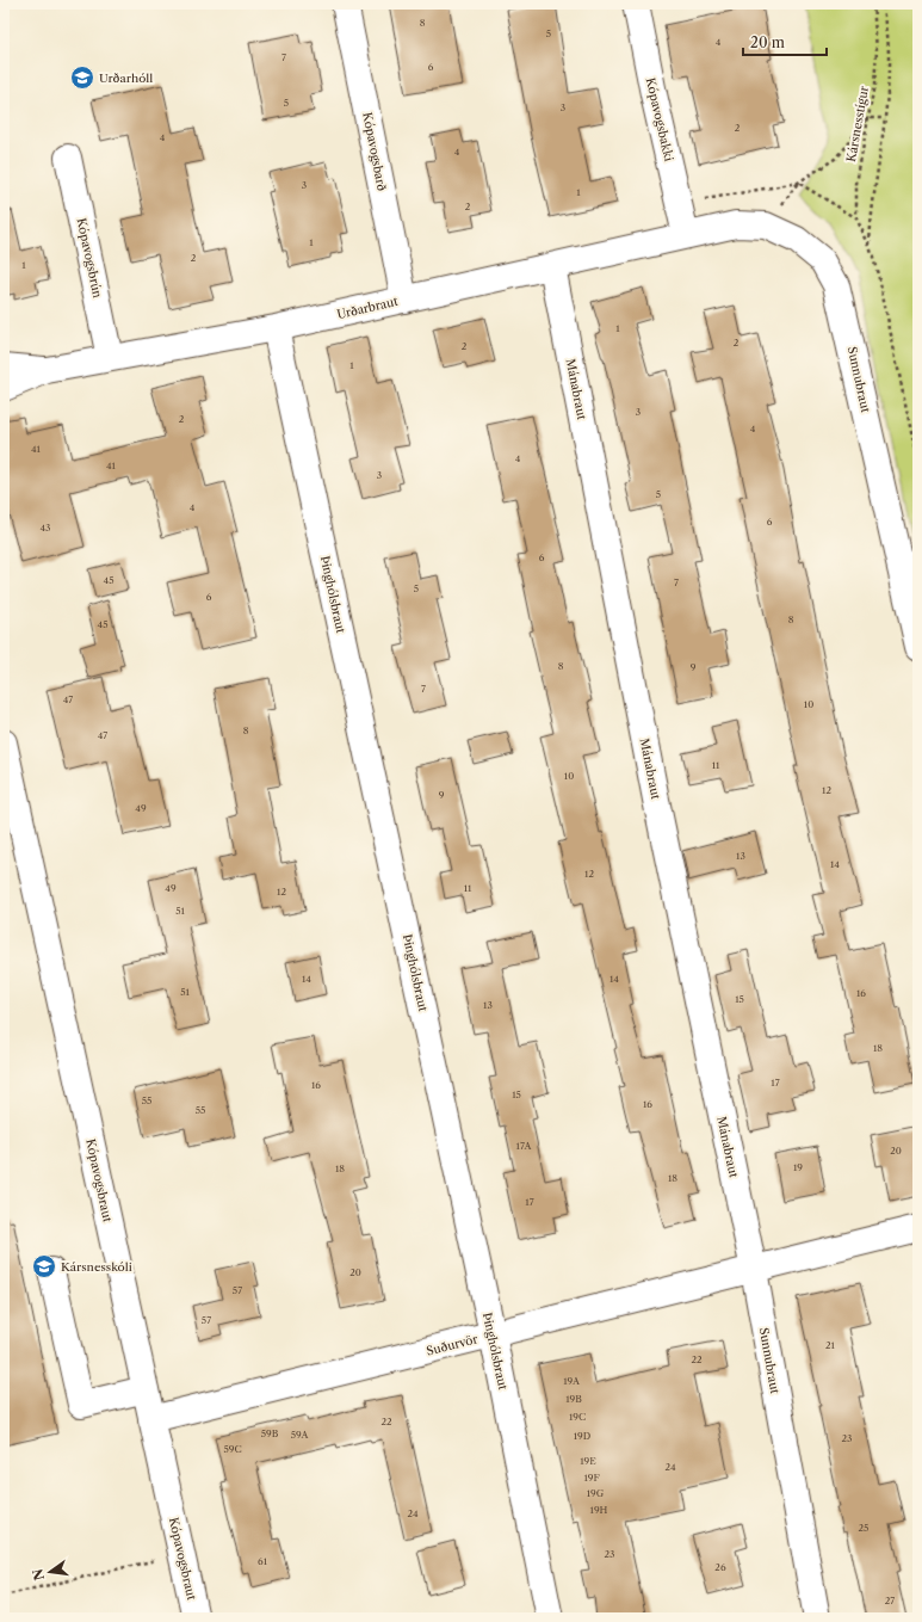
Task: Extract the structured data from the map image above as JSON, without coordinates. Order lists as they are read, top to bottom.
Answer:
{
  "streets": {
    "street": [
      "Kópavogsbakki",
      "Kópavogsbarð",
      "Kópavogsbrún",
      "Urðarbraut",
      "Sunnubraut",
      "Mánabraut",
      "Þinghólsbraut",
      "Kópavogsbraut",
      "Suðurvör"
    ],
    "path": ["Kársnesstígur"]
  },
  "crossings": [
    ["Kópavogsbakki", "Urðarbraut"],
    ["Kópavogsbakki", "Sunnubraut"],
    ["Kópavogsbarð", "Urðarbraut"],
    ["Kópavogsbrún", "Urðarbraut"],
    ["Urðarbraut", "Sunnubraut"],
    ["Urðarbraut", "Mánabraut"],
    ["Urðarbraut", "Þinghólsbraut"],
    ["Sunnubraut", "Mánabraut"],
    ["Sunnubraut", "Suðurvör"],
    ["Mánabraut", "Suðurvör"],
    ["Þinghólsbraut", "Suðurvör"],
    ["Kópavogsbraut", "Suðurvör"]
  ],
  "places": {
    "school or university": ["Urðarhóll", "Kársnesskóli"]
  },
  "house_numbers": [
    "8",
    "5",
    "4",
    "7",
    "6",
    "5",
    "3",
    "2",
    "4",
    "4",
    "3",
    "1",
    "2",
    "1",
    "2",
    "1",
    "1",
    "2",
    "2",
    "1",
    "3",
    "2",
    "4",
    "41",
    "4",
    "41",
    "3",
    "5",
    "4",
    "6",
    "43",
    "6",
    "45",
    "7",
    "5",
    "6",
    "8",
    "45",
    "8",
    "9",
    "7",
    "47",
    "10",
    "8",
    "47",
    "11",
    "10",
    "12",
    "9",
    "49",
    "13",
    "14",
    "12",
    "49",
    "11",
    "12",
    "51",
    "14",
    "14",
    "51",
    "16",
    "15",
    "13",
    "18",
    "17",
    "16",
    "15",
    "55",
    "16",
    "55",
    "17A",
    "20",
    "19",
    "18",
    "18",
    "17",
    "20",
    "57",
    "57",
    "21",
    "22",
    "19A",
    "19B",
    "19C",
    "22",
    "59B",
    "59A",
    "19D",
    "23",
    "59C",
    "19E",
    "24",
    "19F",
    "19G",
    "19H",
    "24",
    "25",
    "23",
    "61",
    "26",
    "27"
  ],
  "scale_bar": "20 m",
  "north": "left"
}
